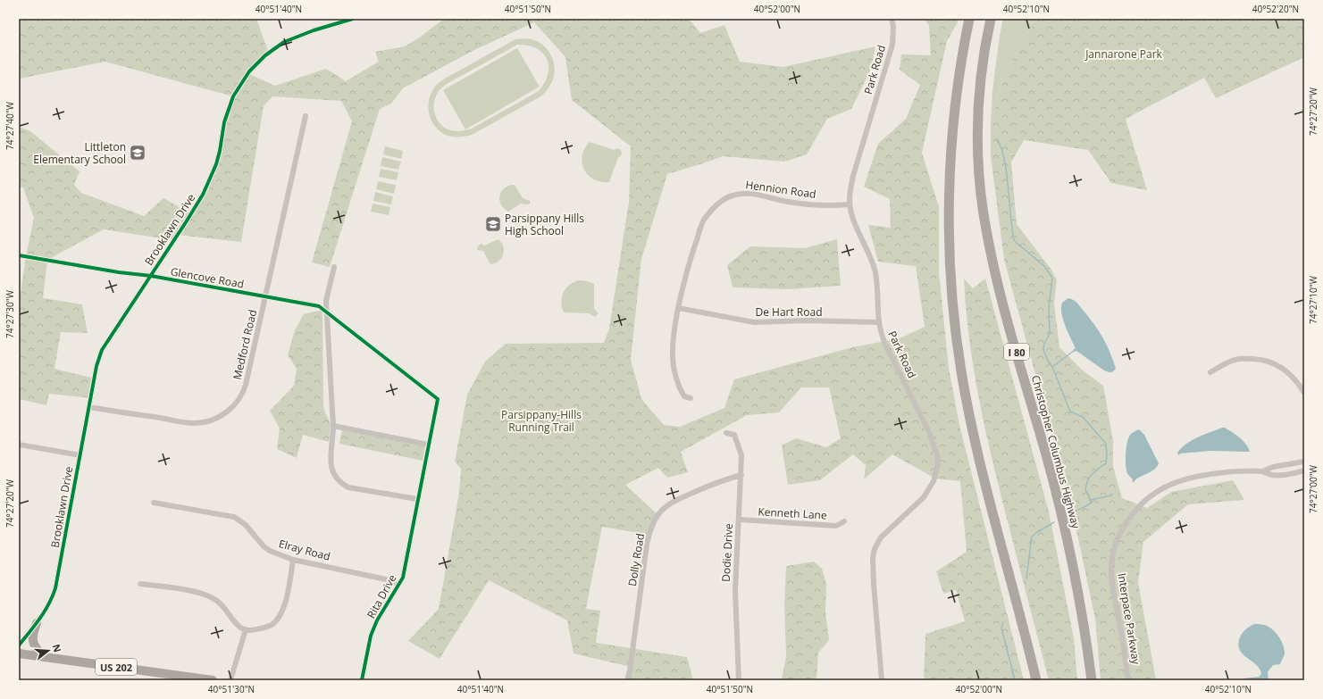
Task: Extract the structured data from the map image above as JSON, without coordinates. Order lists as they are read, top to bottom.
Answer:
{
  "streets": {
    "highway": ["I 80", "Christopher Columbus Highway"],
    "main road": ["US 202"],
    "street": [
      "Park Road",
      "Hennion Road",
      "Brooklawn Drive",
      "Glencove Road",
      "De Hart Road",
      "Medford Road",
      "Kenneth Lane",
      "Elray Road",
      "Dodie Drive",
      "Dolly Road",
      "Rita Drive",
      "Interpace Parkway"
    ]
  },
  "crossings": [
    ["Park Road", "Hennion Road"],
    ["Park Road", "De Hart Road"],
    ["Hennion Road", "De Hart Road"],
    ["Brooklawn Drive", "Glencove Road"],
    ["Brooklawn Drive", "Medford Road"],
    ["Glencove Road", "Medford Road"],
    ["Glencove Road", "Rita Drive"],
    ["Kenneth Lane", "Dodie Drive"],
    ["Elray Road", "Rita Drive"],
    ["Dodie Drive", "Dolly Road"]
  ],
  "parks": ["Jannarone Park", "Parsippany-Hills Running Trail"],
  "places": {
    "school or university": ["Littleton Elementary School", "Parsippany Hills High School"]
  },
  "north": "right",
  "coordinates": [
    "40°51'40\"N",
    "40°51'50\"N",
    "40°52'00\"N",
    "40°52'10\"N",
    "40°52'20\"N",
    "74°27'20\"W",
    "74°27'40\"W",
    "74°27'10\"W",
    "74°27'30\"W",
    "74°27'00\"W",
    "40°51'30\"N"
  ]
}
